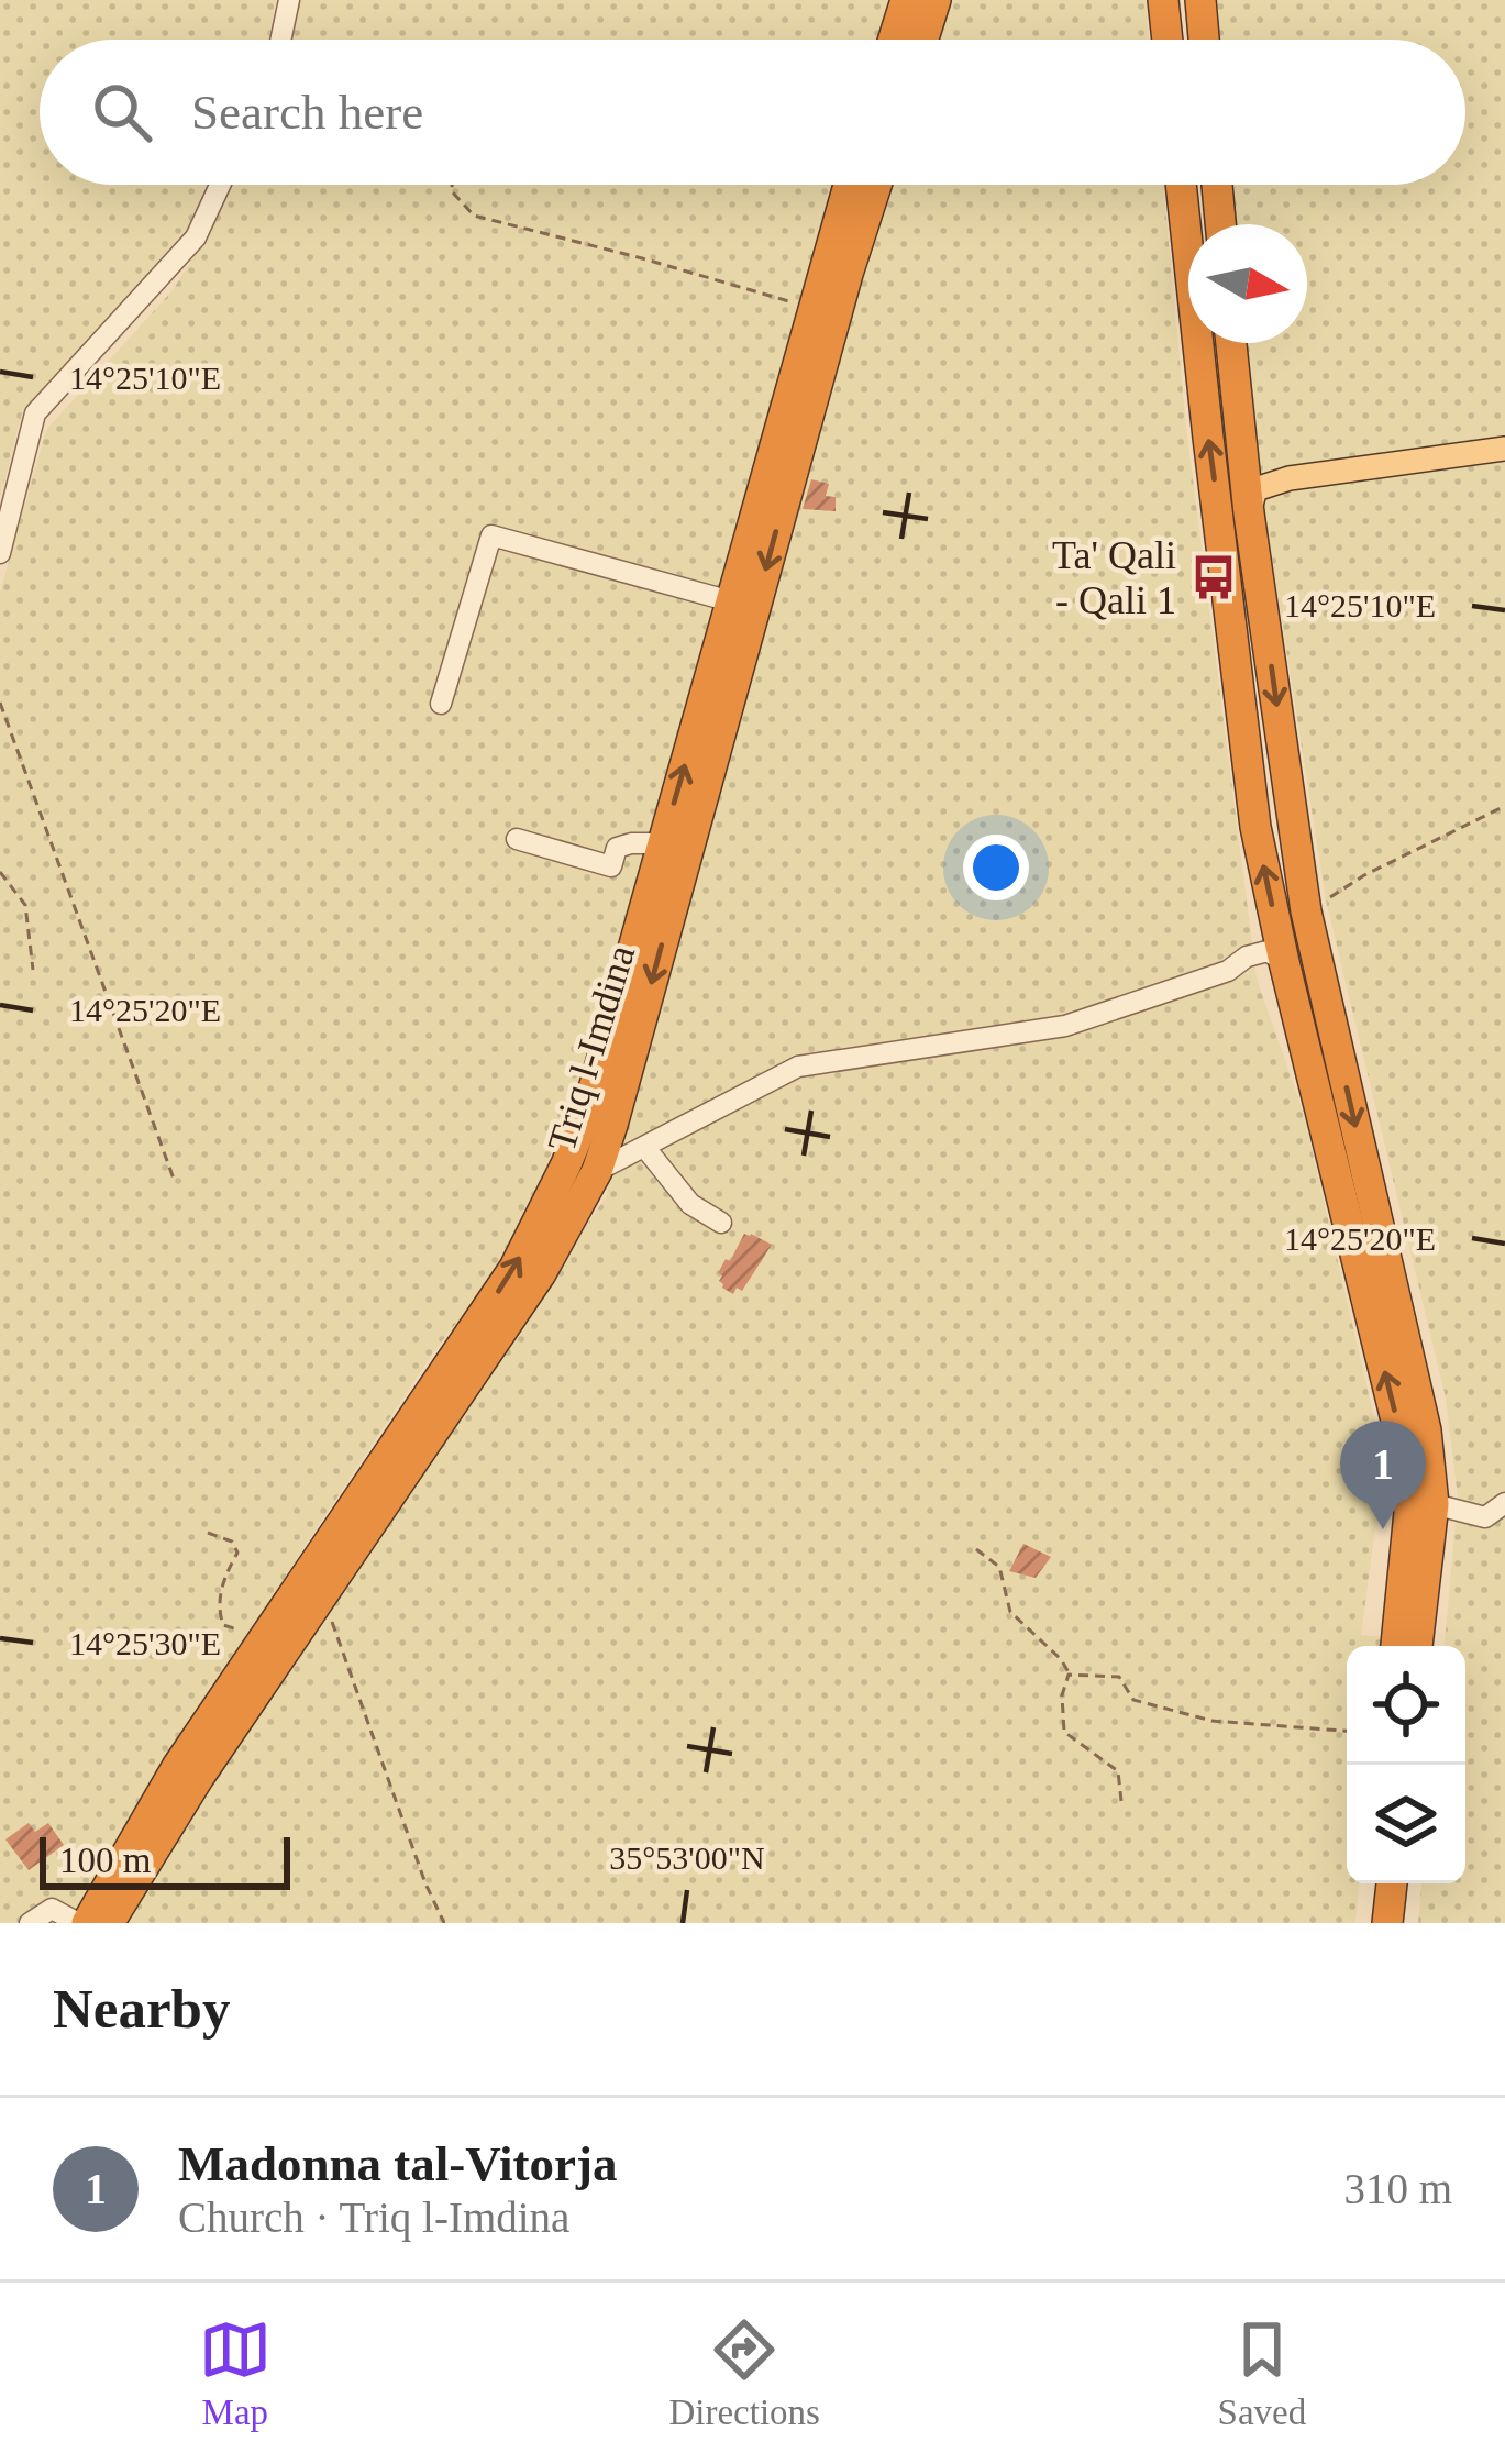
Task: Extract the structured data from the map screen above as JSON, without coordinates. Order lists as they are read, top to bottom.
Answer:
{
  "streets": {
    "highway": ["Triq l-Imdina"]
  },
  "places": {
    "bus stop": ["Ta' Qali - Qali 1"]
  },
  "scale_bar": "100 m",
  "north": "right",
  "page": {
    "search": "Search here",
    "pins": "1",
    "scale": "100 m",
    "heading": "Nearby",
    "list": [
      {
        "mark": "1",
        "name": "Madonna tal-Vitorja",
        "note": "Church · Triq l-Imdina",
        "value": "310 m"
      }
    ],
    "nav": ["Map", "Directions", "Saved"]
  },
  "coordinates": [
    "14°25'10\"E",
    "14°25'20\"E",
    "14°25'30\"E",
    "35°53'00\"N"
  ]
}
